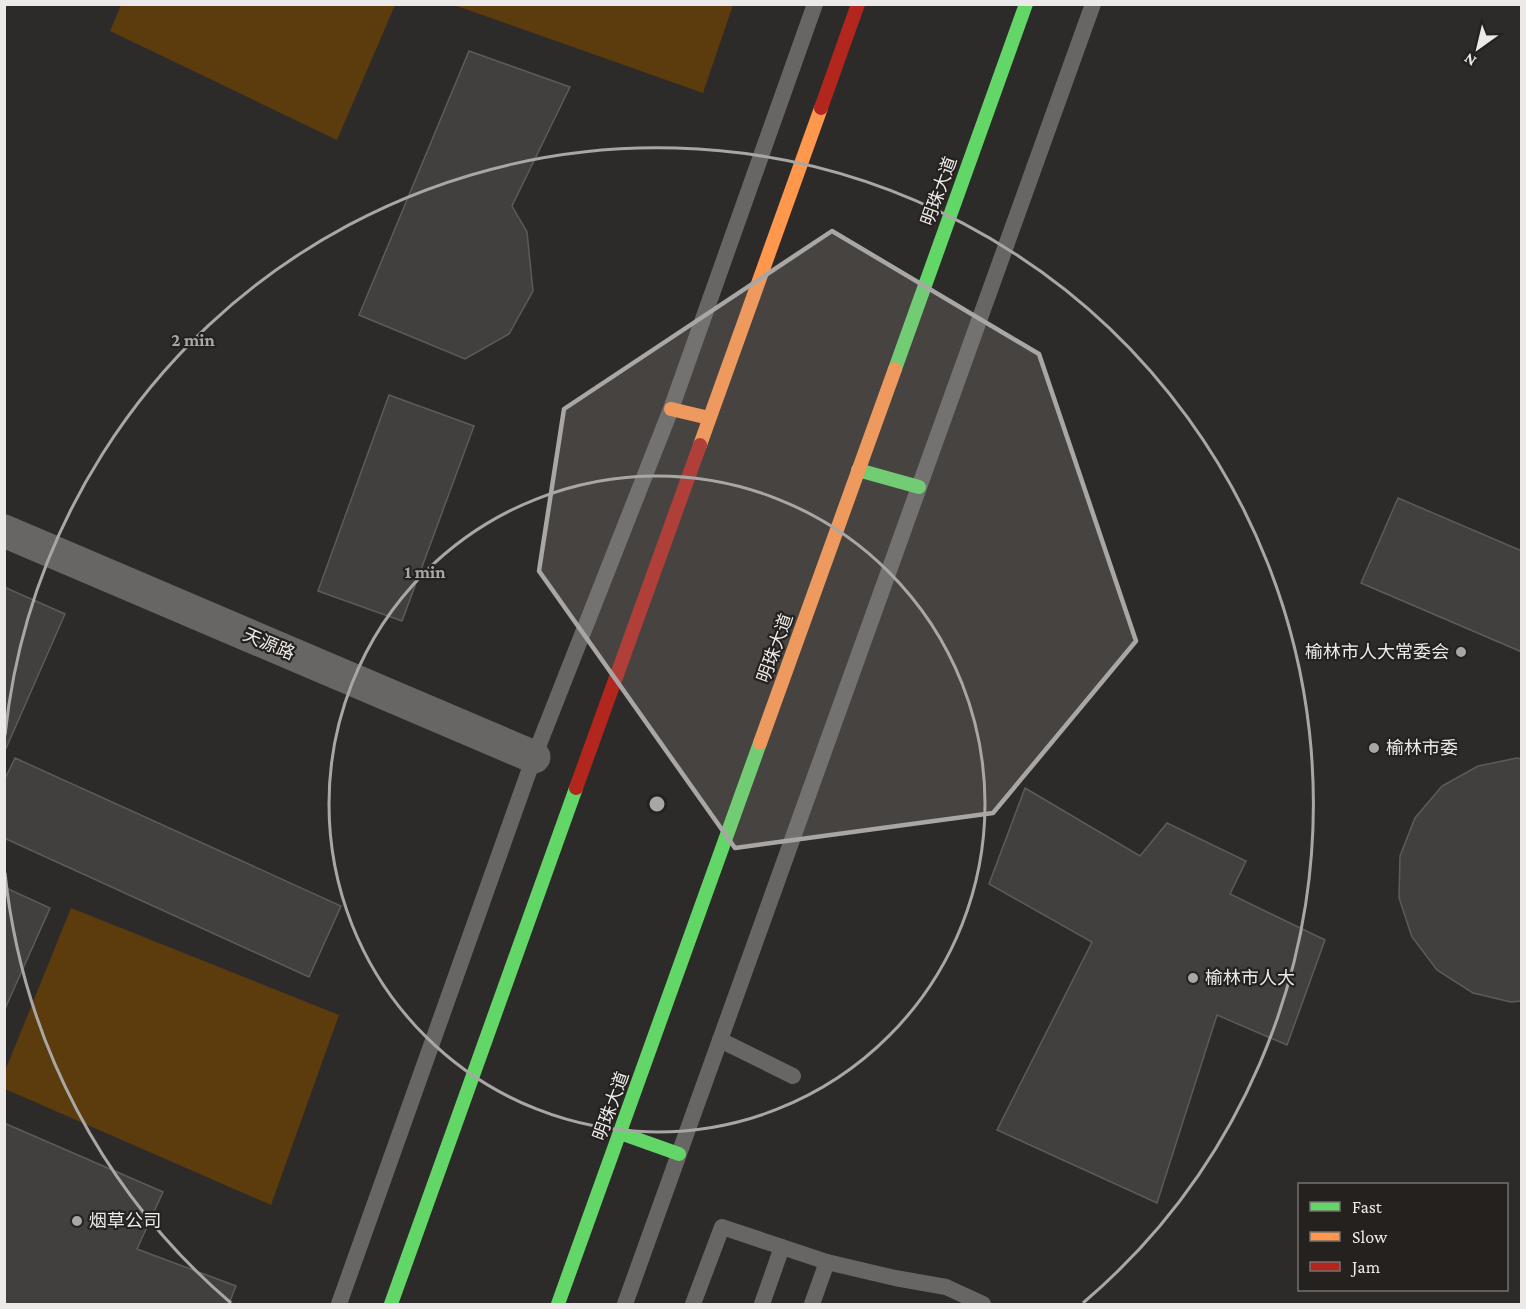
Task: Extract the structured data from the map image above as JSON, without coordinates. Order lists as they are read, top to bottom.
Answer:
{
  "streets": {
    "main road": ["明珠大道"],
    "street": ["天源路"]
  },
  "places": [
    "榆林市人大常委会",
    "榆林市委",
    "榆林市人大",
    "烟草公司"
  ],
  "legend": ["Fast", "Slow", "Jam"],
  "north": "bottom left",
  "rings": ["2 min", "1 min"]
}
